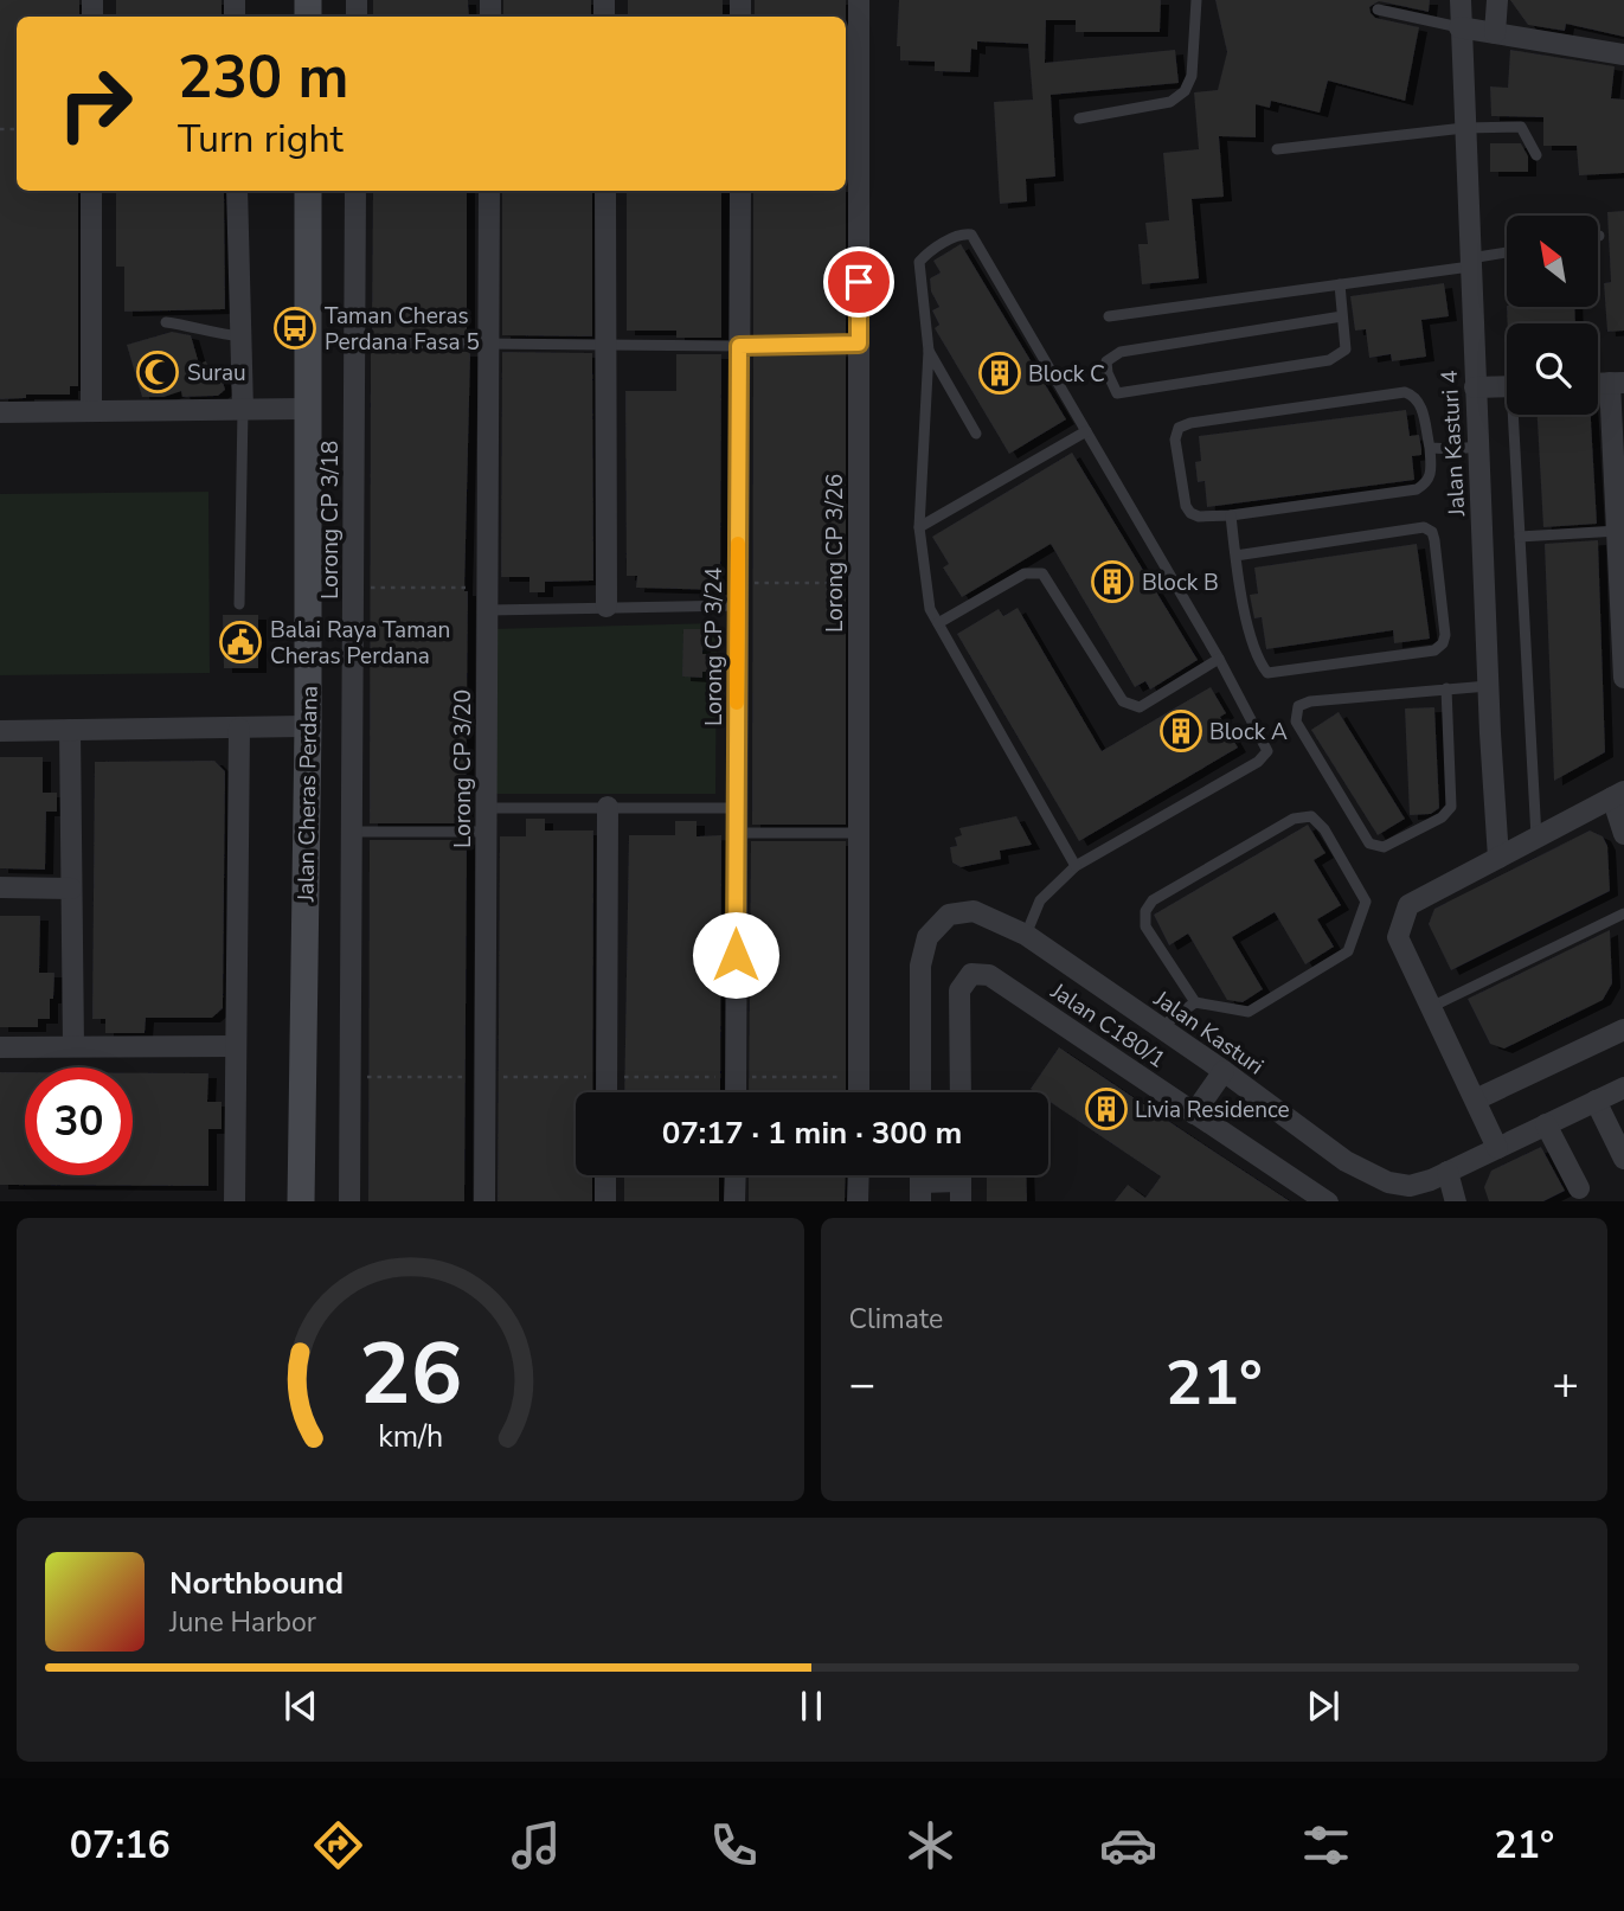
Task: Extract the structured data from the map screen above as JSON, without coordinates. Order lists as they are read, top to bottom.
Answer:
{
  "streets": {
    "street": [
      "Jalan Kasturi 4",
      "Lorong CP 3/18",
      "Lorong CP 3/26",
      "Lorong CP 3/24",
      "Lorong CP 3/20",
      "Jalan Cheras Perdana",
      "Jalan C180/1",
      "Jalan Kasturi"
    ]
  },
  "places": {
    "bus stop": ["Taman Cheras Perdana Fasa 5"],
    "mosque": ["Surau"],
    "building": [
      "Block C",
      "Block B",
      "Block A",
      "Livia Residence"
    ],
    "public building": ["Balai Raya Taman Cheras Perdana"]
  },
  "north": "top left",
  "page": {
    "turn": ["230 m", "Turn right"],
    "limit": "30",
    "trip": "07:17 · 1 min · 300 m",
    "tile": "Climate",
    "heat": ["−", "21°", "+"],
    "song": ["Northbound", "June Harbor"],
    "tabs": ["07:16", "21°"],
    "gauge": ["26", "km/h"]
  }
}
